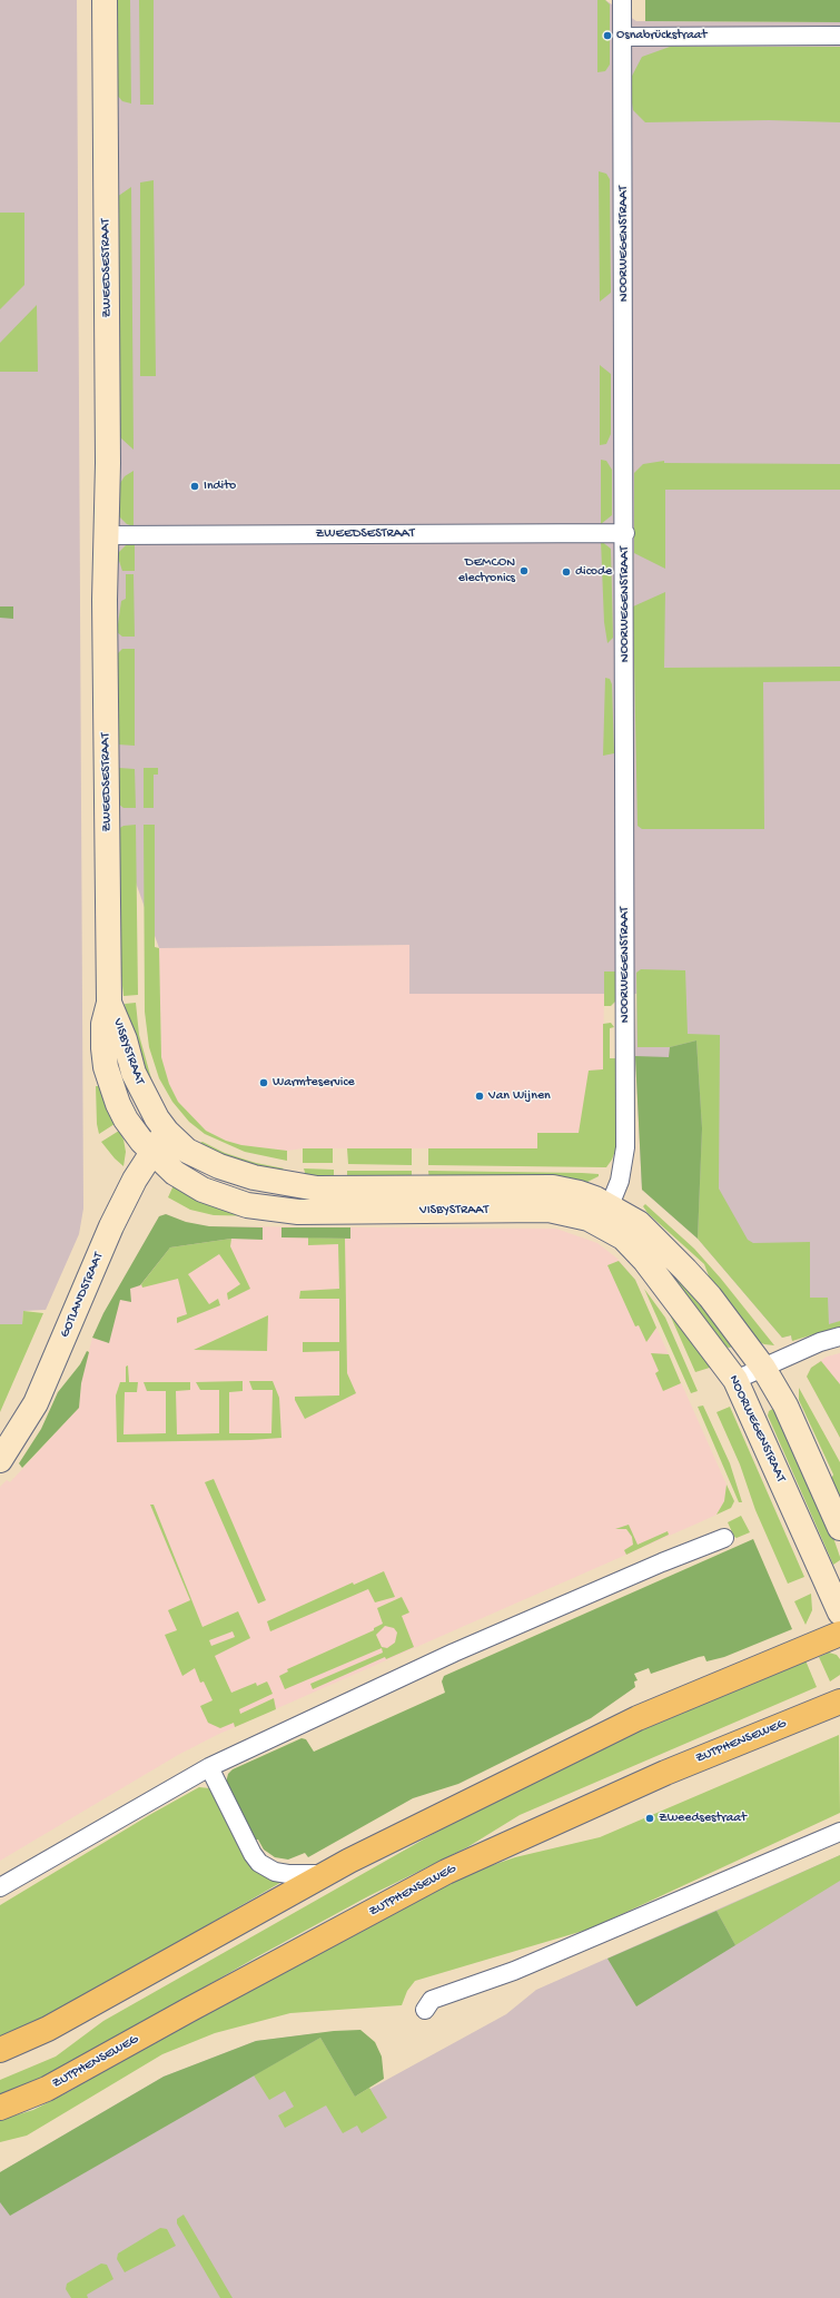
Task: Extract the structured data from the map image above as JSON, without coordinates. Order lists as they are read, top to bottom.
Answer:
{
  "streets": {
    "main road": ["ZUTPHENSEWEG"],
    "street": [
      "NOORWEGENSTRAAT",
      "ZWEEDSESTRAAT",
      "VISBYSTRAAT",
      "GOTLANDSTRAAT"
    ]
  },
  "crossings": [
    ["NOORWEGENSTRAAT", "ZWEEDSESTRAAT"],
    ["NOORWEGENSTRAAT", "VISBYSTRAAT"],
    ["ZWEEDSESTRAAT", "VISBYSTRAAT"],
    ["VISBYSTRAAT", "GOTLANDSTRAAT"]
  ],
  "places": [
    "Osnabrückstraat",
    "Indito",
    "DEMCON electronics",
    "dicode",
    "Warmteservice",
    "Van Wijnen",
    "Zweedsestraat"
  ]
}
